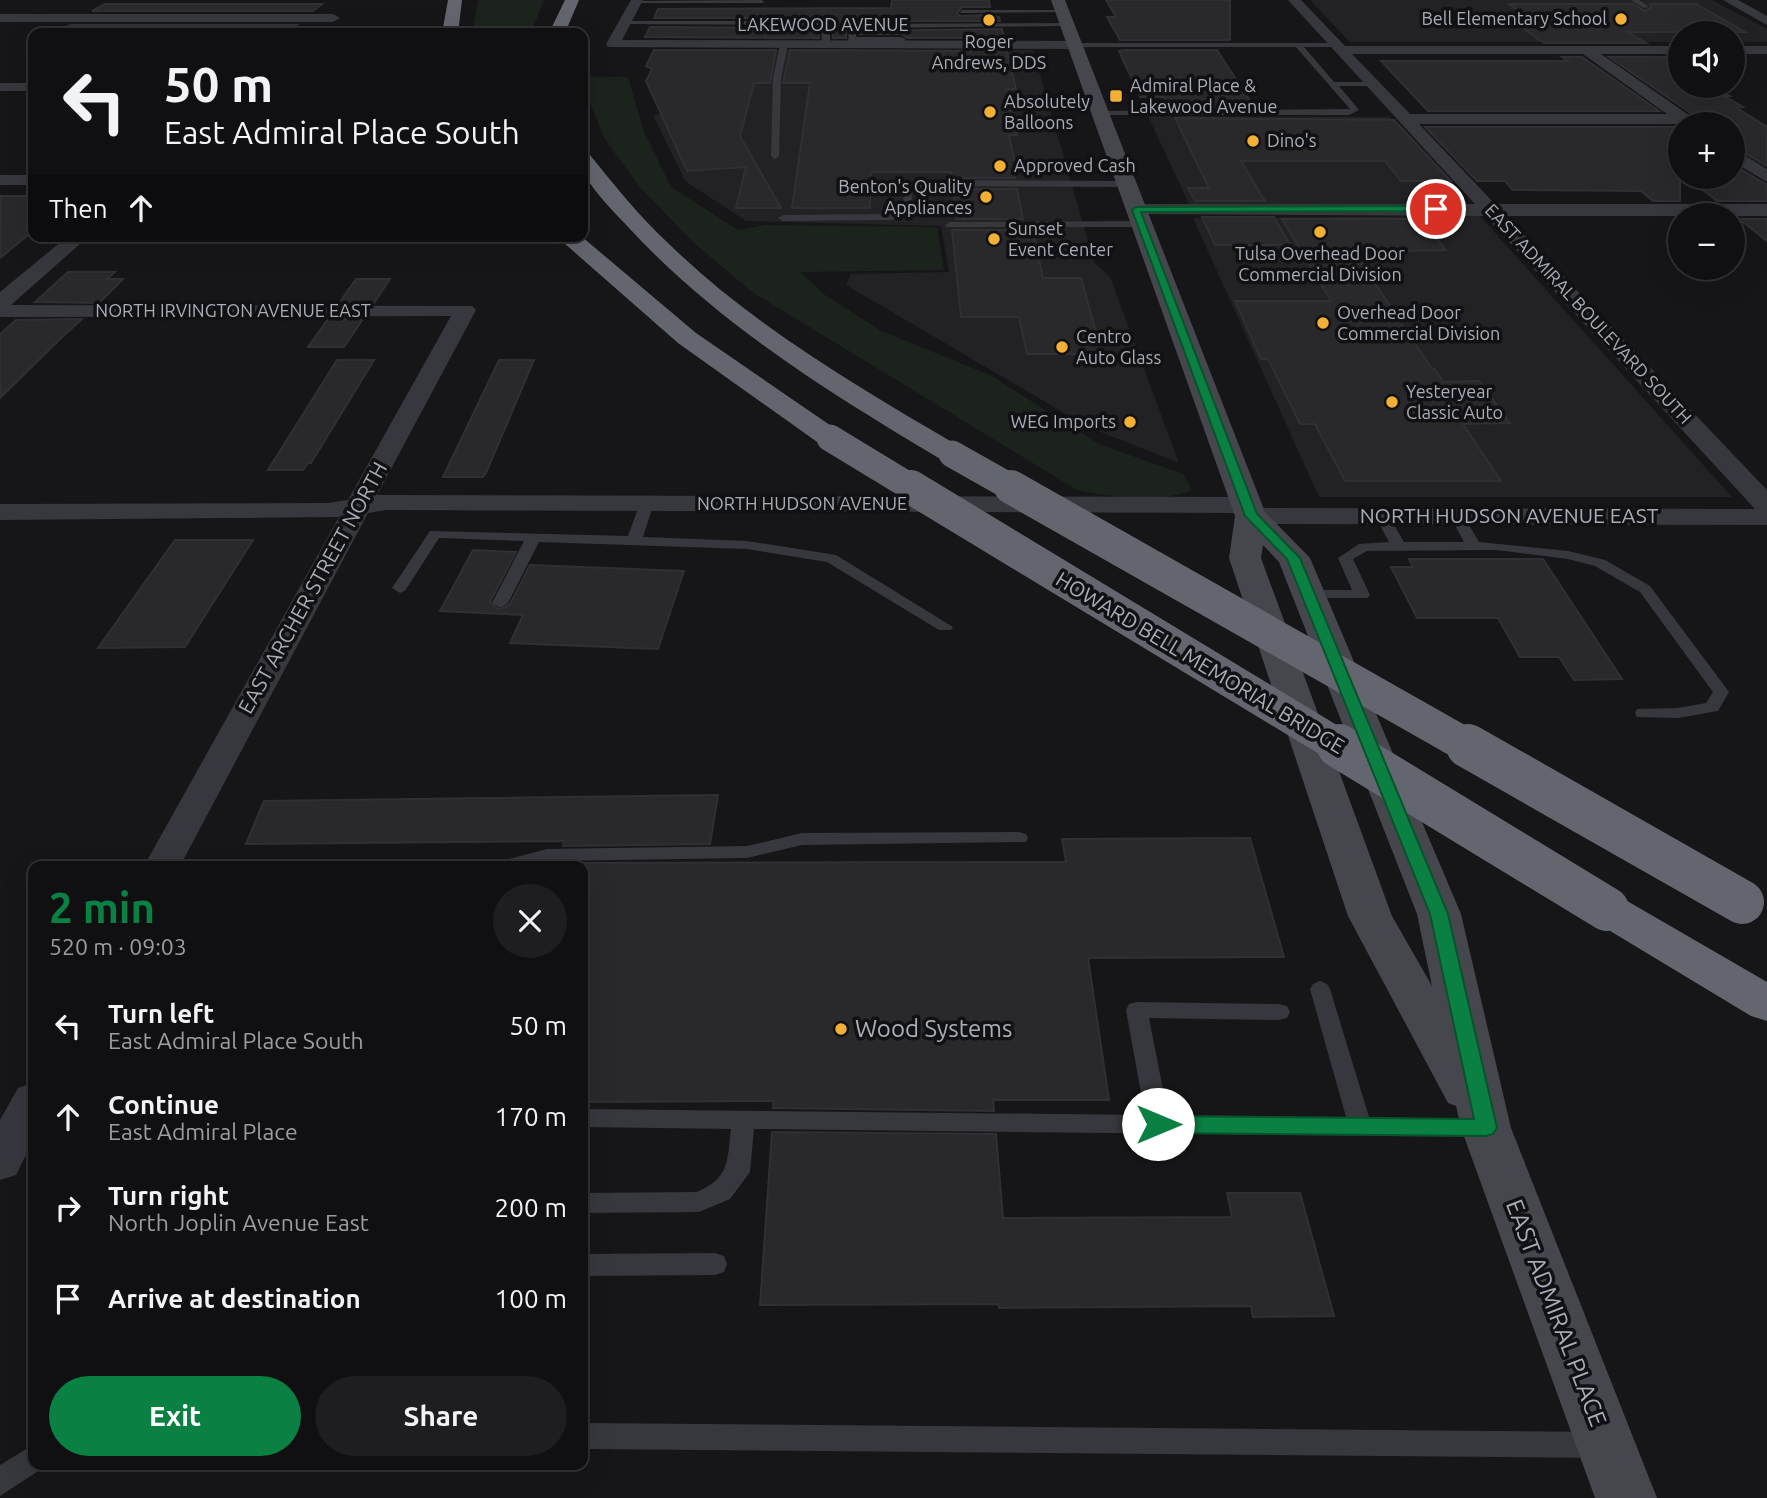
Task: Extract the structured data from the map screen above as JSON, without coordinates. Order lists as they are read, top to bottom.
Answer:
{
  "streets": {
    "highway": ["HOWARD BELL MEMORIAL BRIDGE"],
    "main road": ["EAST ADMIRAL PLACE"],
    "street": [
      "LAKEWOOD AVENUE",
      "NORTH IRVINGTON AVENUE EAST",
      "EAST ADMIRAL BOULEVARD SOUTH",
      "NORTH HUDSON AVENUE",
      "NORTH HUDSON AVENUE EAST",
      "EAST ARCHER STREET NORTH"
    ]
  },
  "crossings": [
    ["NORTH IRVINGTON AVENUE EAST", "EAST ARCHER STREET NORTH"],
    ["EAST ADMIRAL BOULEVARD SOUTH", "NORTH HUDSON AVENUE EAST"],
    ["NORTH HUDSON AVENUE", "NORTH HUDSON AVENUE EAST"],
    ["NORTH HUDSON AVENUE", "EAST ARCHER STREET NORTH"]
  ],
  "places": {
    "other": [
      "Bell Elementary School",
      "Roger Andrews, DDS",
      "Absolutely Balloons",
      "Dino's",
      "Approved Cash",
      "Benton's Quality Appliances",
      "Tulsa Overhead Door Commercial Division",
      "Sunset Event Center",
      "Overhead Door Commercial Division",
      "Centro Auto Glass",
      "Yesteryear Classic Auto",
      "WEG Imports",
      "Wood Systems"
    ],
    "transit": ["Admiral Place & Lakewood Avenue"]
  },
  "page": {
    "map_buttons": ["+", "−"],
    "turn": ["50 m", "East Admiral Place South"],
    "then": "Then",
    "heading": ["2 min", "520 m · 09:03"],
    "list": [
      {
        "name": "Turn left",
        "note": "East Admiral Place South",
        "value": "50 m"
      },
      {
        "name": "Continue",
        "note": "East Admiral Place",
        "value": "170 m"
      },
      {
        "name": "Turn right",
        "note": "North Joplin Avenue East",
        "value": "200 m"
      },
      {
        "name": "Arrive at destination",
        "value": "100 m"
      }
    ],
    "buttons": ["Exit", "Share"]
  }
}
